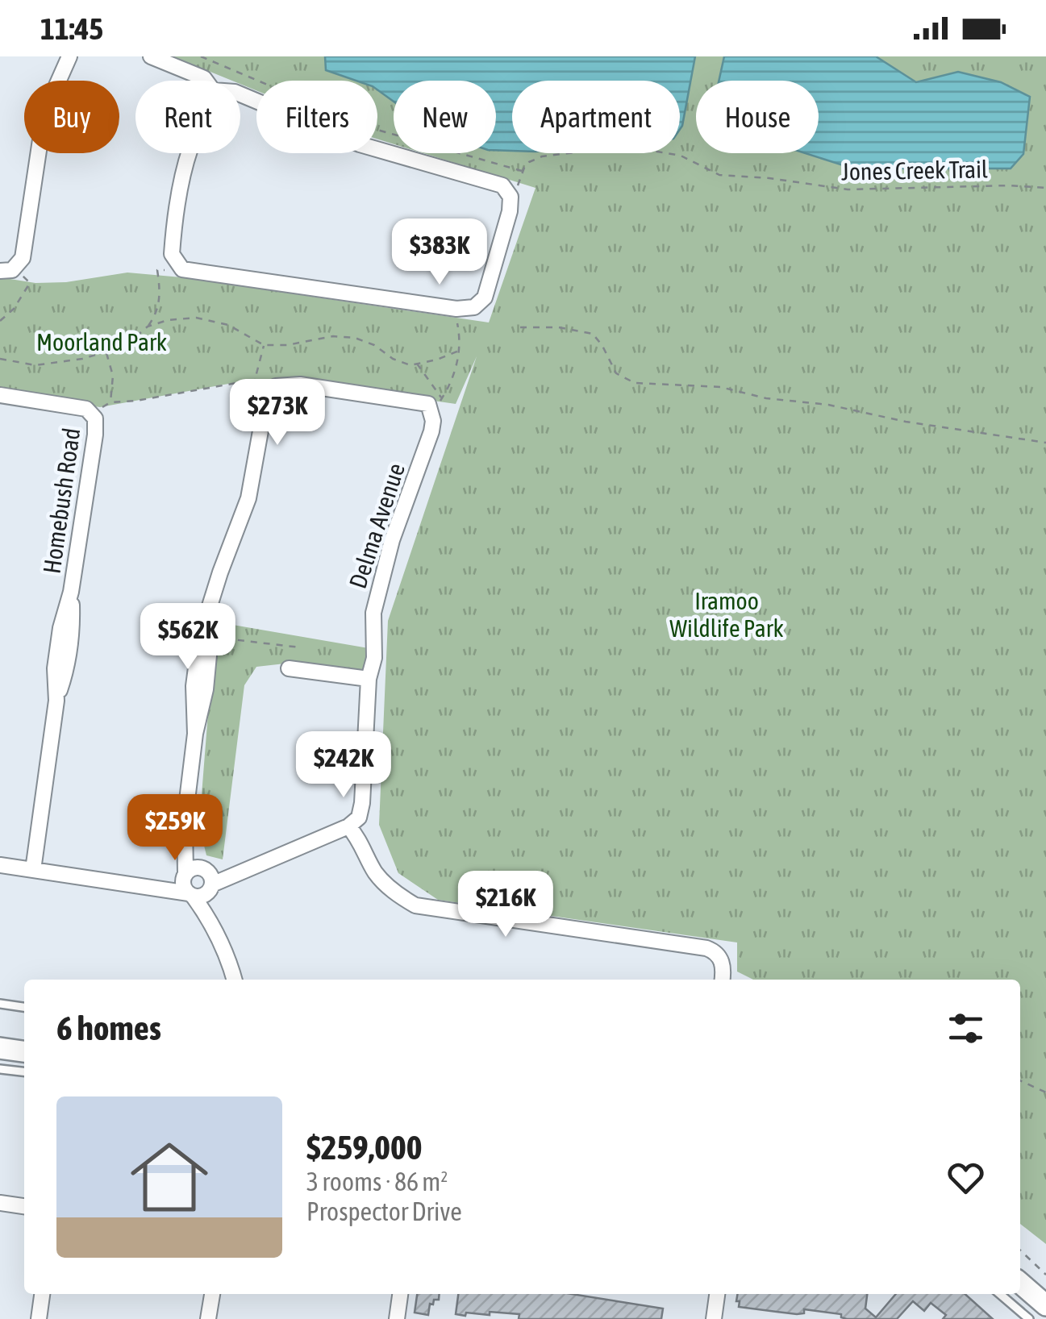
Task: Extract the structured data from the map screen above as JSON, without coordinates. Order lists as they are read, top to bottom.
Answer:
{
  "streets": {
    "street": ["Homebush Road", "Delma Avenue"],
    "path": ["Jones Creek Trail"]
  },
  "parks": ["Moorland Park", "Iramoo Wildlife Park"],
  "page": {
    "status": "11:45",
    "chip": [
      "Buy",
      "Rent",
      "Filters",
      "New",
      "Apartment",
      "House"
    ],
    "price": [
      "$383K",
      "$273K",
      "$562K",
      "$242K",
      "$259K",
      "$216K"
    ],
    "heading": "6 homes",
    "list": [
      {
        "name": "$259,000",
        "note": "3 rooms · 86 m² · Prospector Drive"
      }
    ]
  }
}
